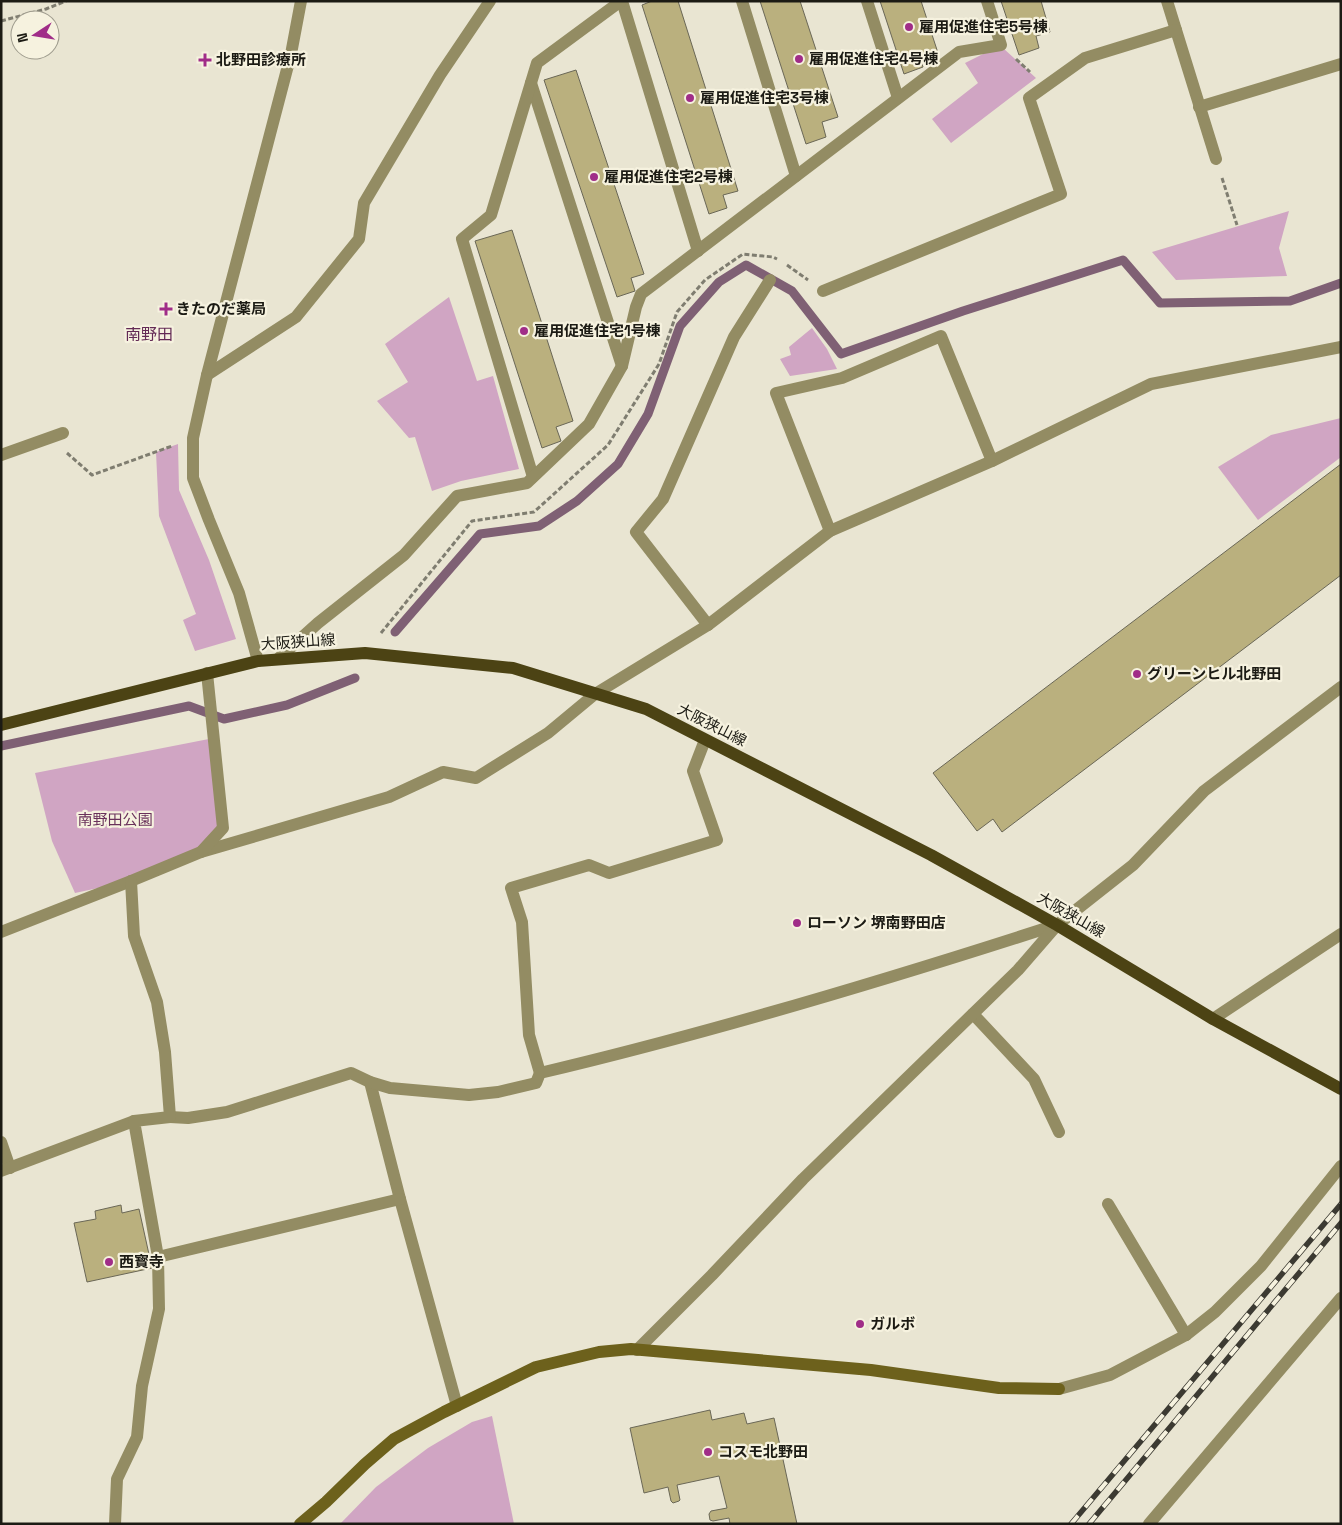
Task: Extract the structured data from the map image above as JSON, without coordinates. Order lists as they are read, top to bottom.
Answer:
{
  "streets": {
    "main road": ["大阪狭山線"]
  },
  "districts": ["南野田"],
  "parks": ["南野田公園"],
  "places": {
    "other": [
      "雇用促進住宅5号棟",
      "雇用促進住宅4号棟",
      "雇用促進住宅3号棟",
      "雇用促進住宅2号棟",
      "雇用促進住宅1号棟",
      "グリーンヒル北野田",
      "ローソン 堺南野田店",
      "西寳寺",
      "ガルボ",
      "コスモ北野田"
    ],
    "health": ["北野田診療所", "きたのだ薬局"]
  },
  "north": "left"
}
